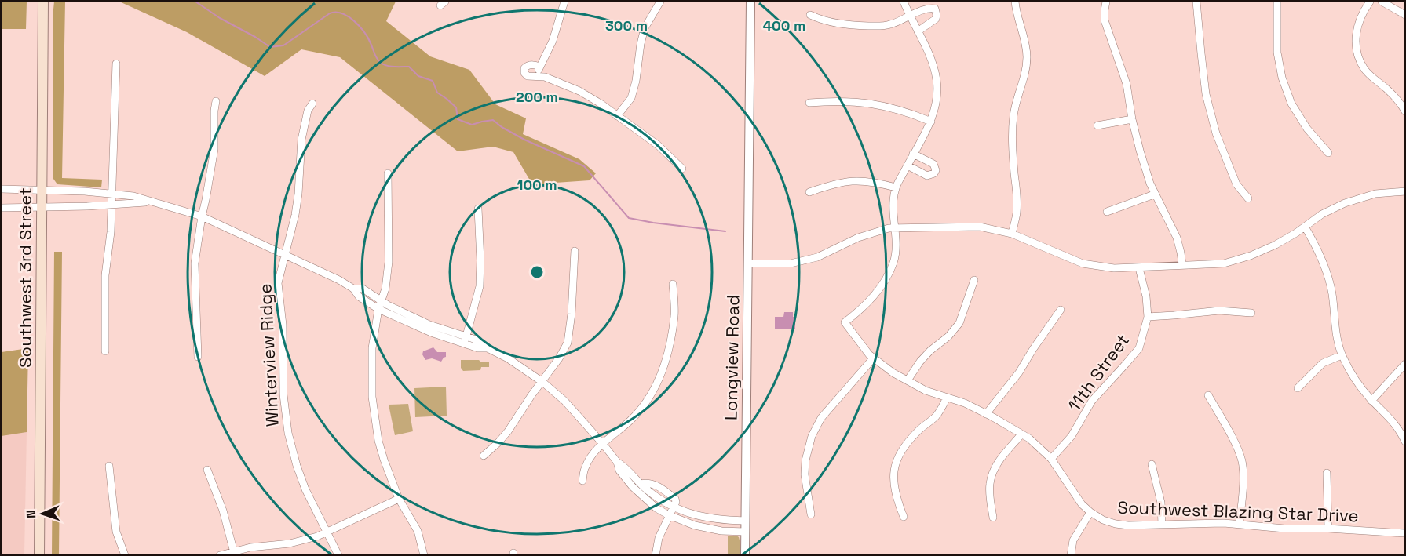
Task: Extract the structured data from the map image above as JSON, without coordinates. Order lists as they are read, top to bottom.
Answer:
{
  "streets": {
    "main road": ["Southwest 3rd Street"],
    "street": [
      "Winterview Ridge",
      "Longview Road",
      "11th Street",
      "Southwest Blazing Star Drive"
    ]
  },
  "crossings": [
    ["11th Street", "Southwest Blazing Star Drive"]
  ],
  "north": "left",
  "rings": [
    "400 m",
    "300 m",
    "200 m",
    "100 m"
  ]
}
